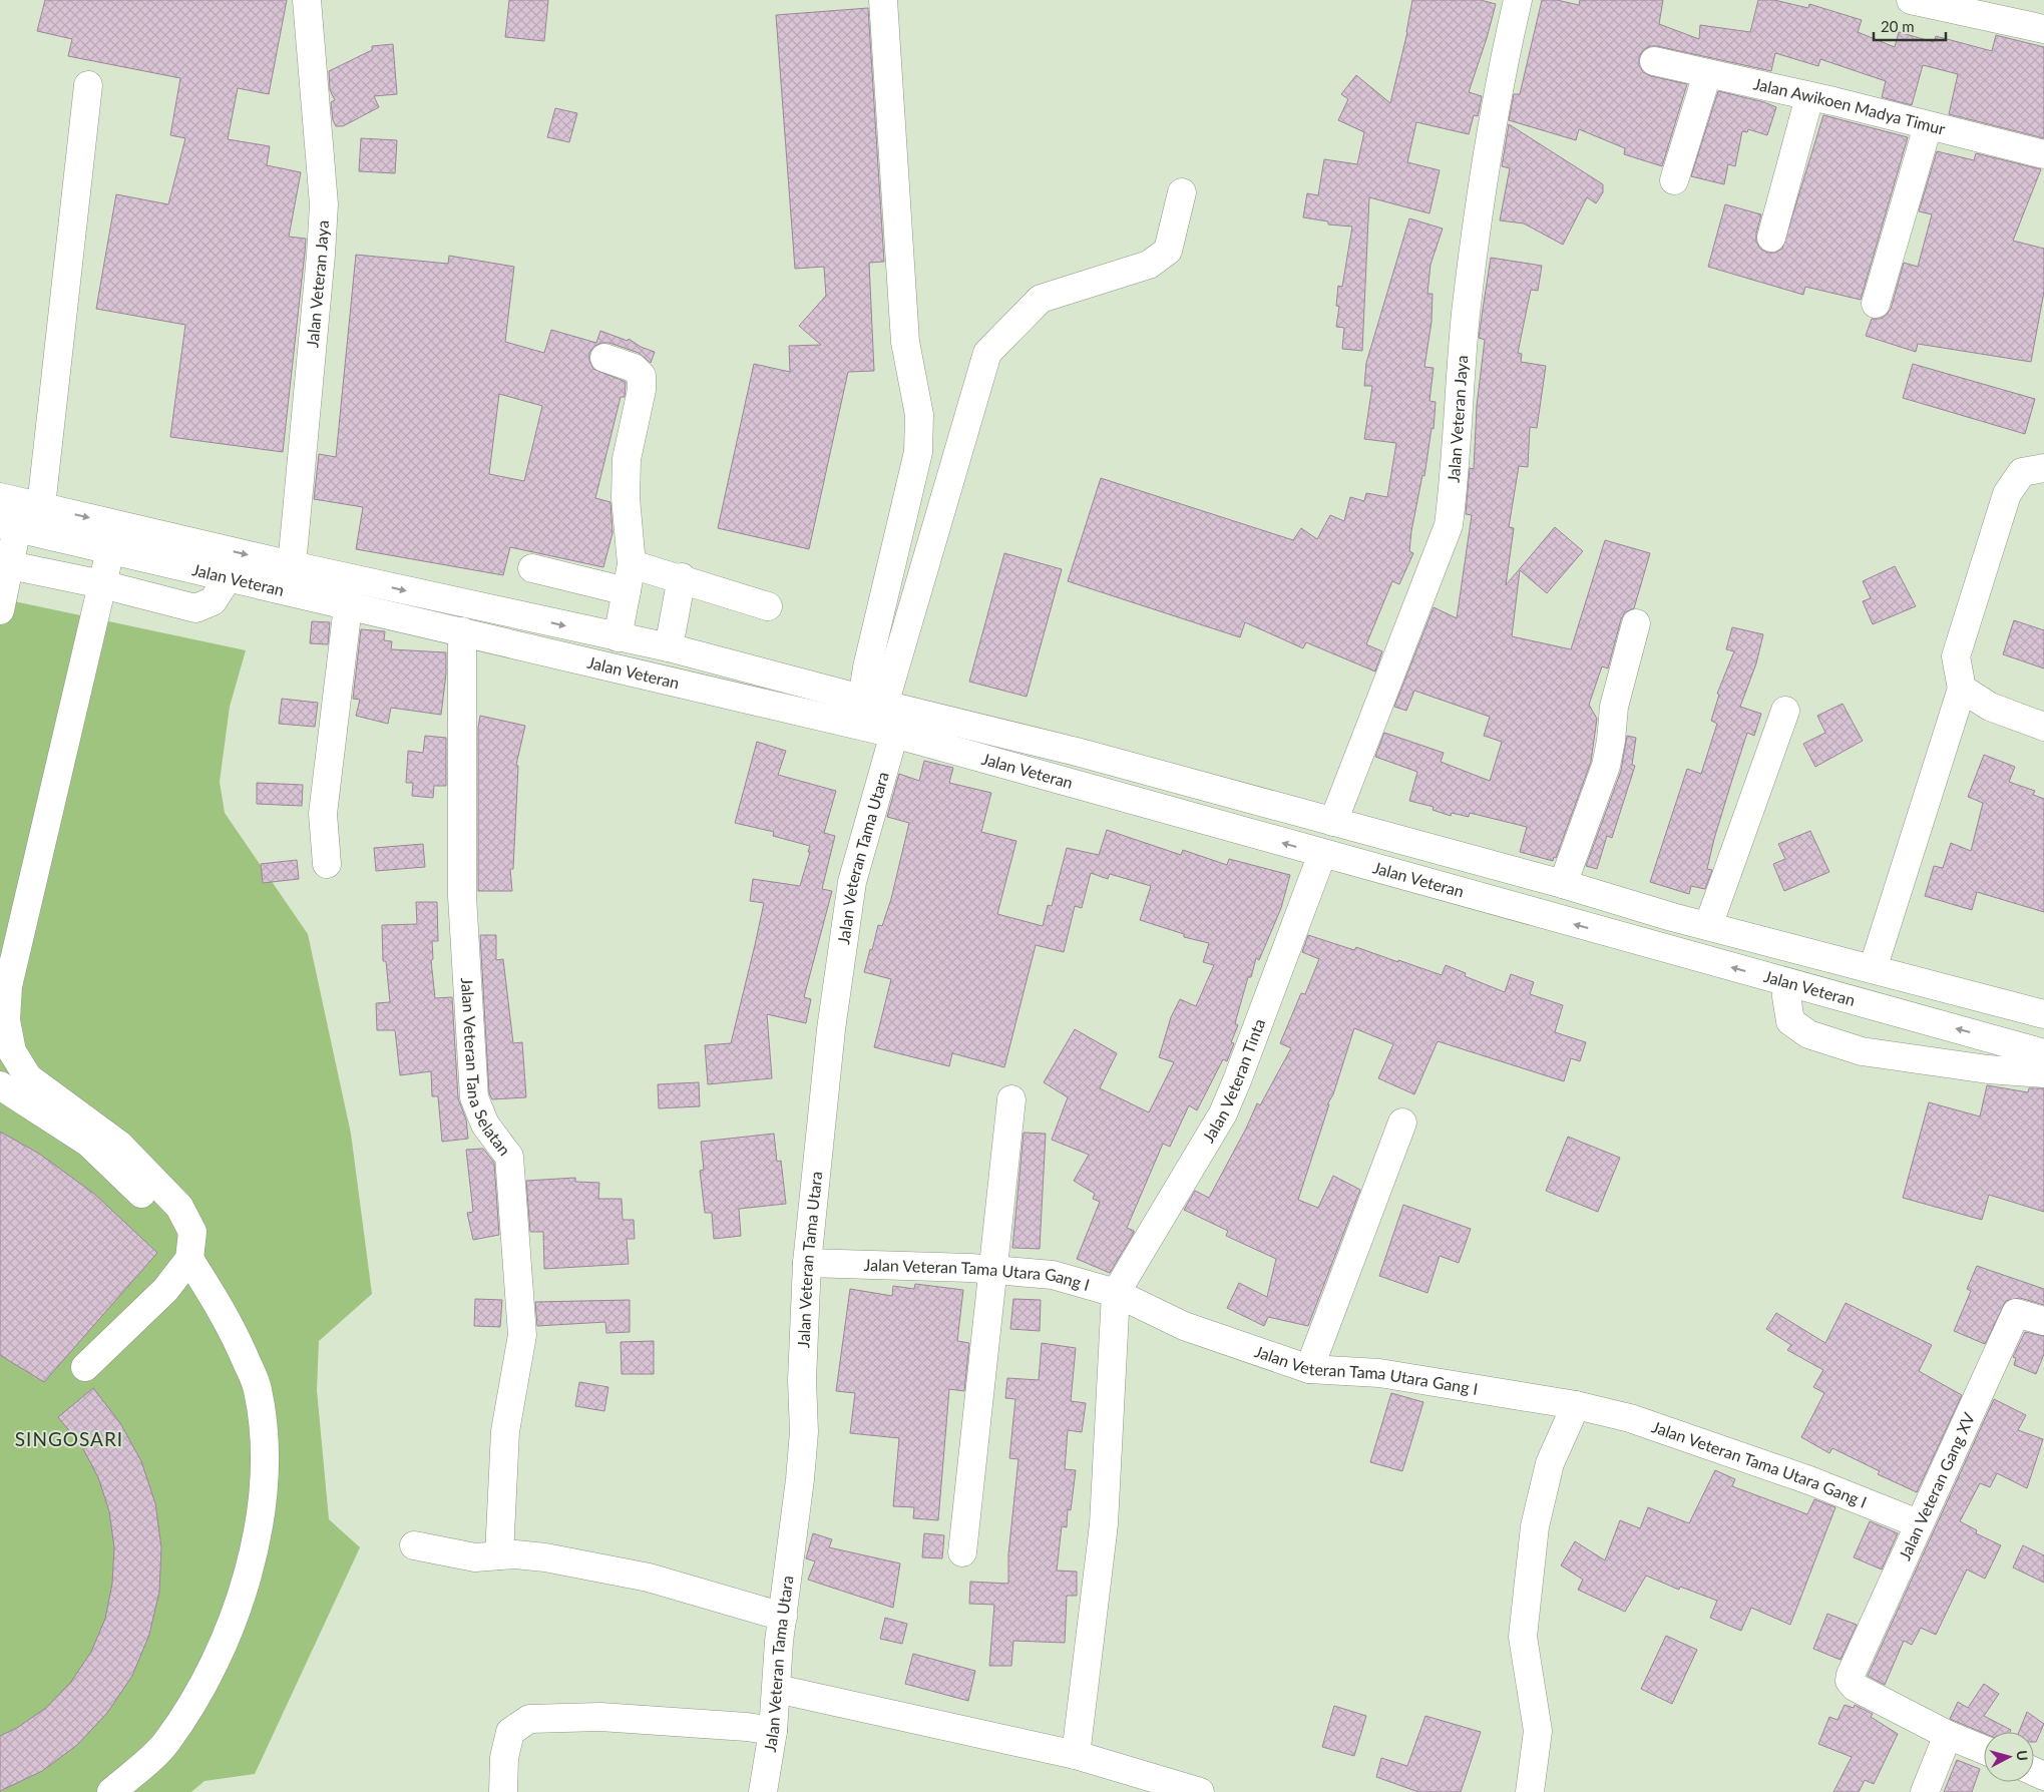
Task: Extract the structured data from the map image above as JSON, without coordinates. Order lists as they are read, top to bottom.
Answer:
{
  "streets": {
    "main road": [
      "Jalan Awikoen Madya Timur",
      "Jalan Veteran Jaya",
      "Jalan Veteran",
      "Jalan Veteran Tama Utara",
      "Jalan Veteran Tana Selatan",
      "Jalan Veteran Tinta",
      "Jalan Veteran Tama Utara Gang I",
      "Jalan Veteran Gang XV"
    ]
  },
  "crossings": [
    ["Jalan Veteran Jaya", "Jalan Veteran"],
    ["Jalan Veteran", "Jalan Veteran Tama Utara"],
    ["Jalan Veteran", "Jalan Veteran Tana Selatan"],
    ["Jalan Veteran", "Jalan Veteran Tinta"],
    ["Jalan Veteran Tama Utara", "Jalan Veteran Tama Utara Gang I"],
    ["Jalan Veteran Tinta", "Jalan Veteran Tama Utara Gang I"],
    ["Jalan Veteran Tama Utara Gang I", "Jalan Veteran Gang XV"]
  ],
  "districts": ["SINGOSARI"],
  "scale_bar": "20 m",
  "north": "right"
}
